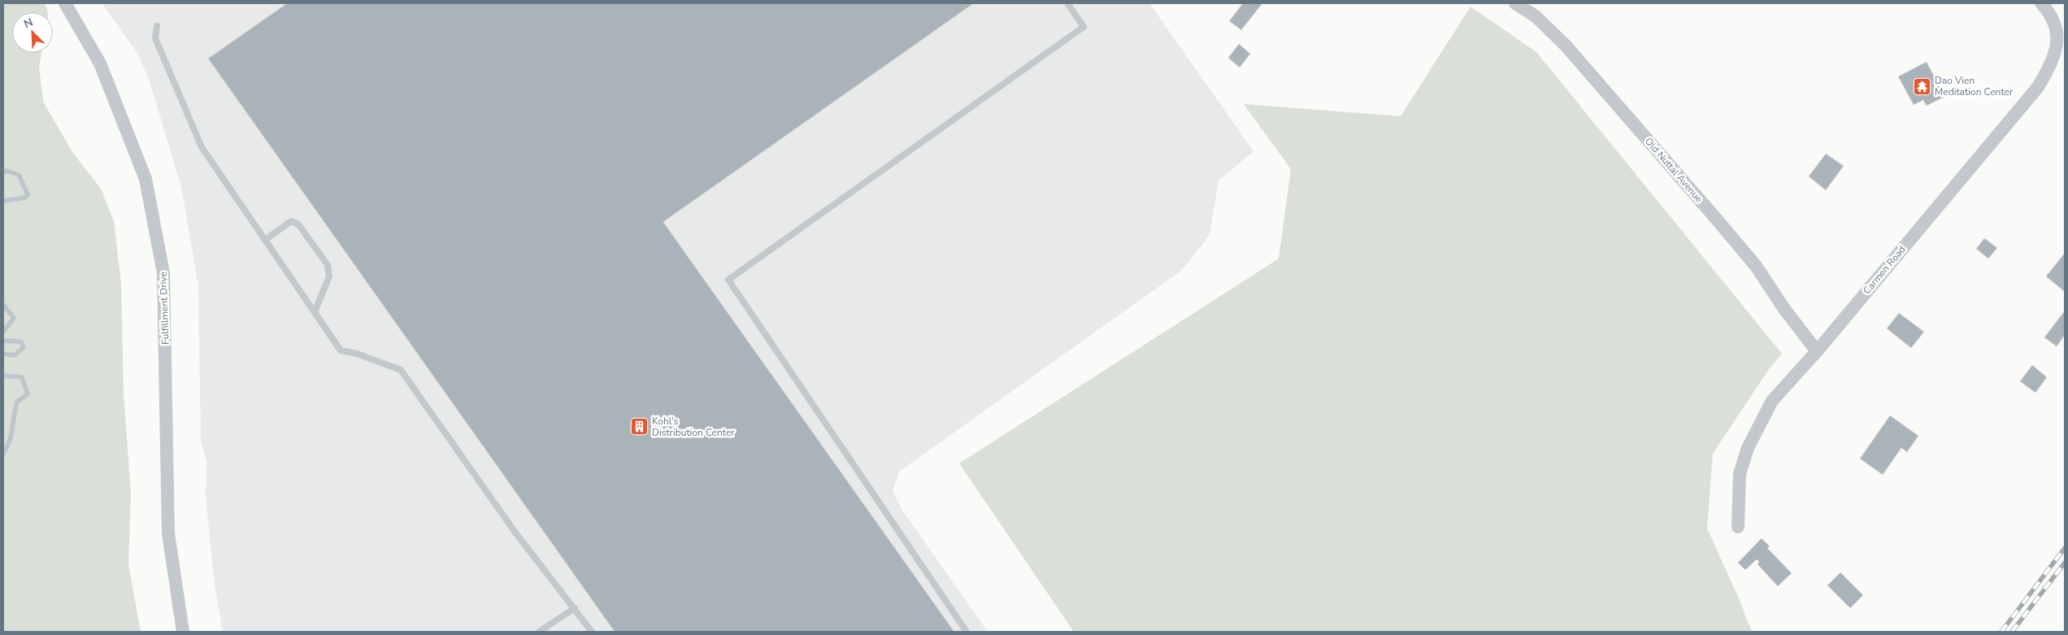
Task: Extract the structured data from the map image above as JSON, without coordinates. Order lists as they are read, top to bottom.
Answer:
{
  "streets": {
    "street": ["Old Nuttal Avenue", "Carmen Road", "Fulfillment Drive"]
  },
  "crossings": [
    ["Old Nuttal Avenue", "Carmen Road"]
  ],
  "places": {
    "temple": ["Dao Vien Meditation Center"],
    "building": ["Kohl's Distribution Center"]
  },
  "north": "top left"
}
